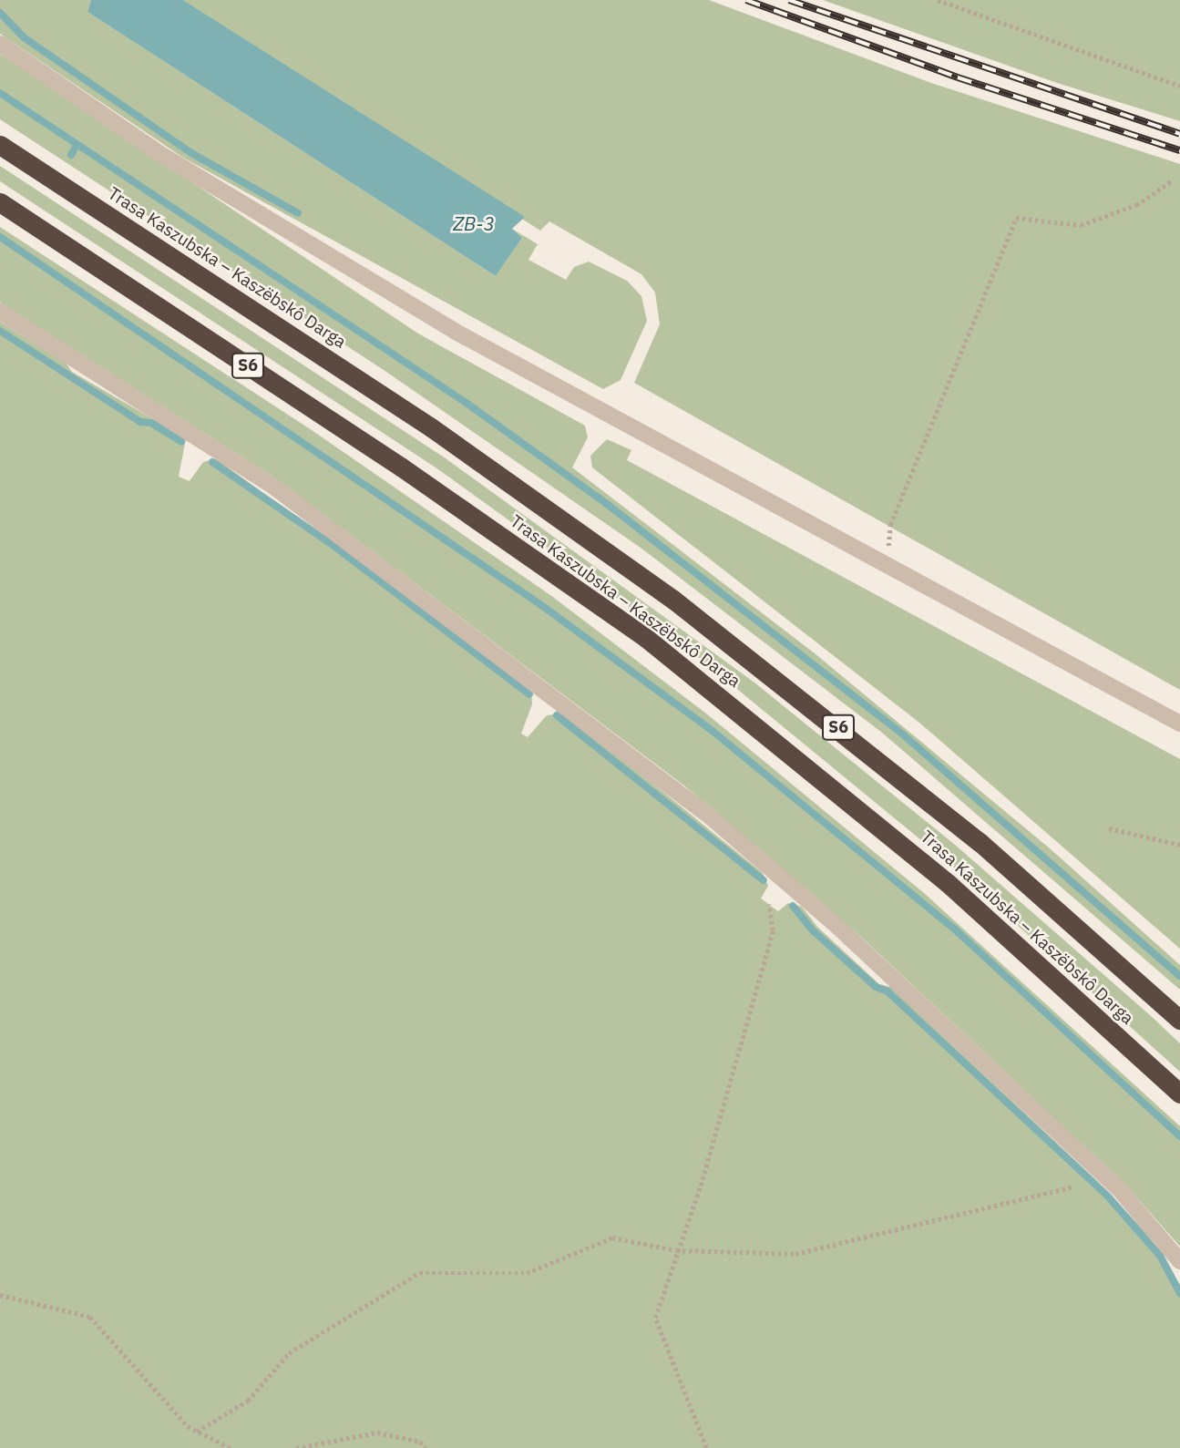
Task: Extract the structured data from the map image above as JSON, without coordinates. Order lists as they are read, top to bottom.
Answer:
{
  "streets": {
    "highway": ["Trasa Kaszubska – Kaszëbskô Darga", "S6"]
  },
  "water": ["ZB-3"]
}
